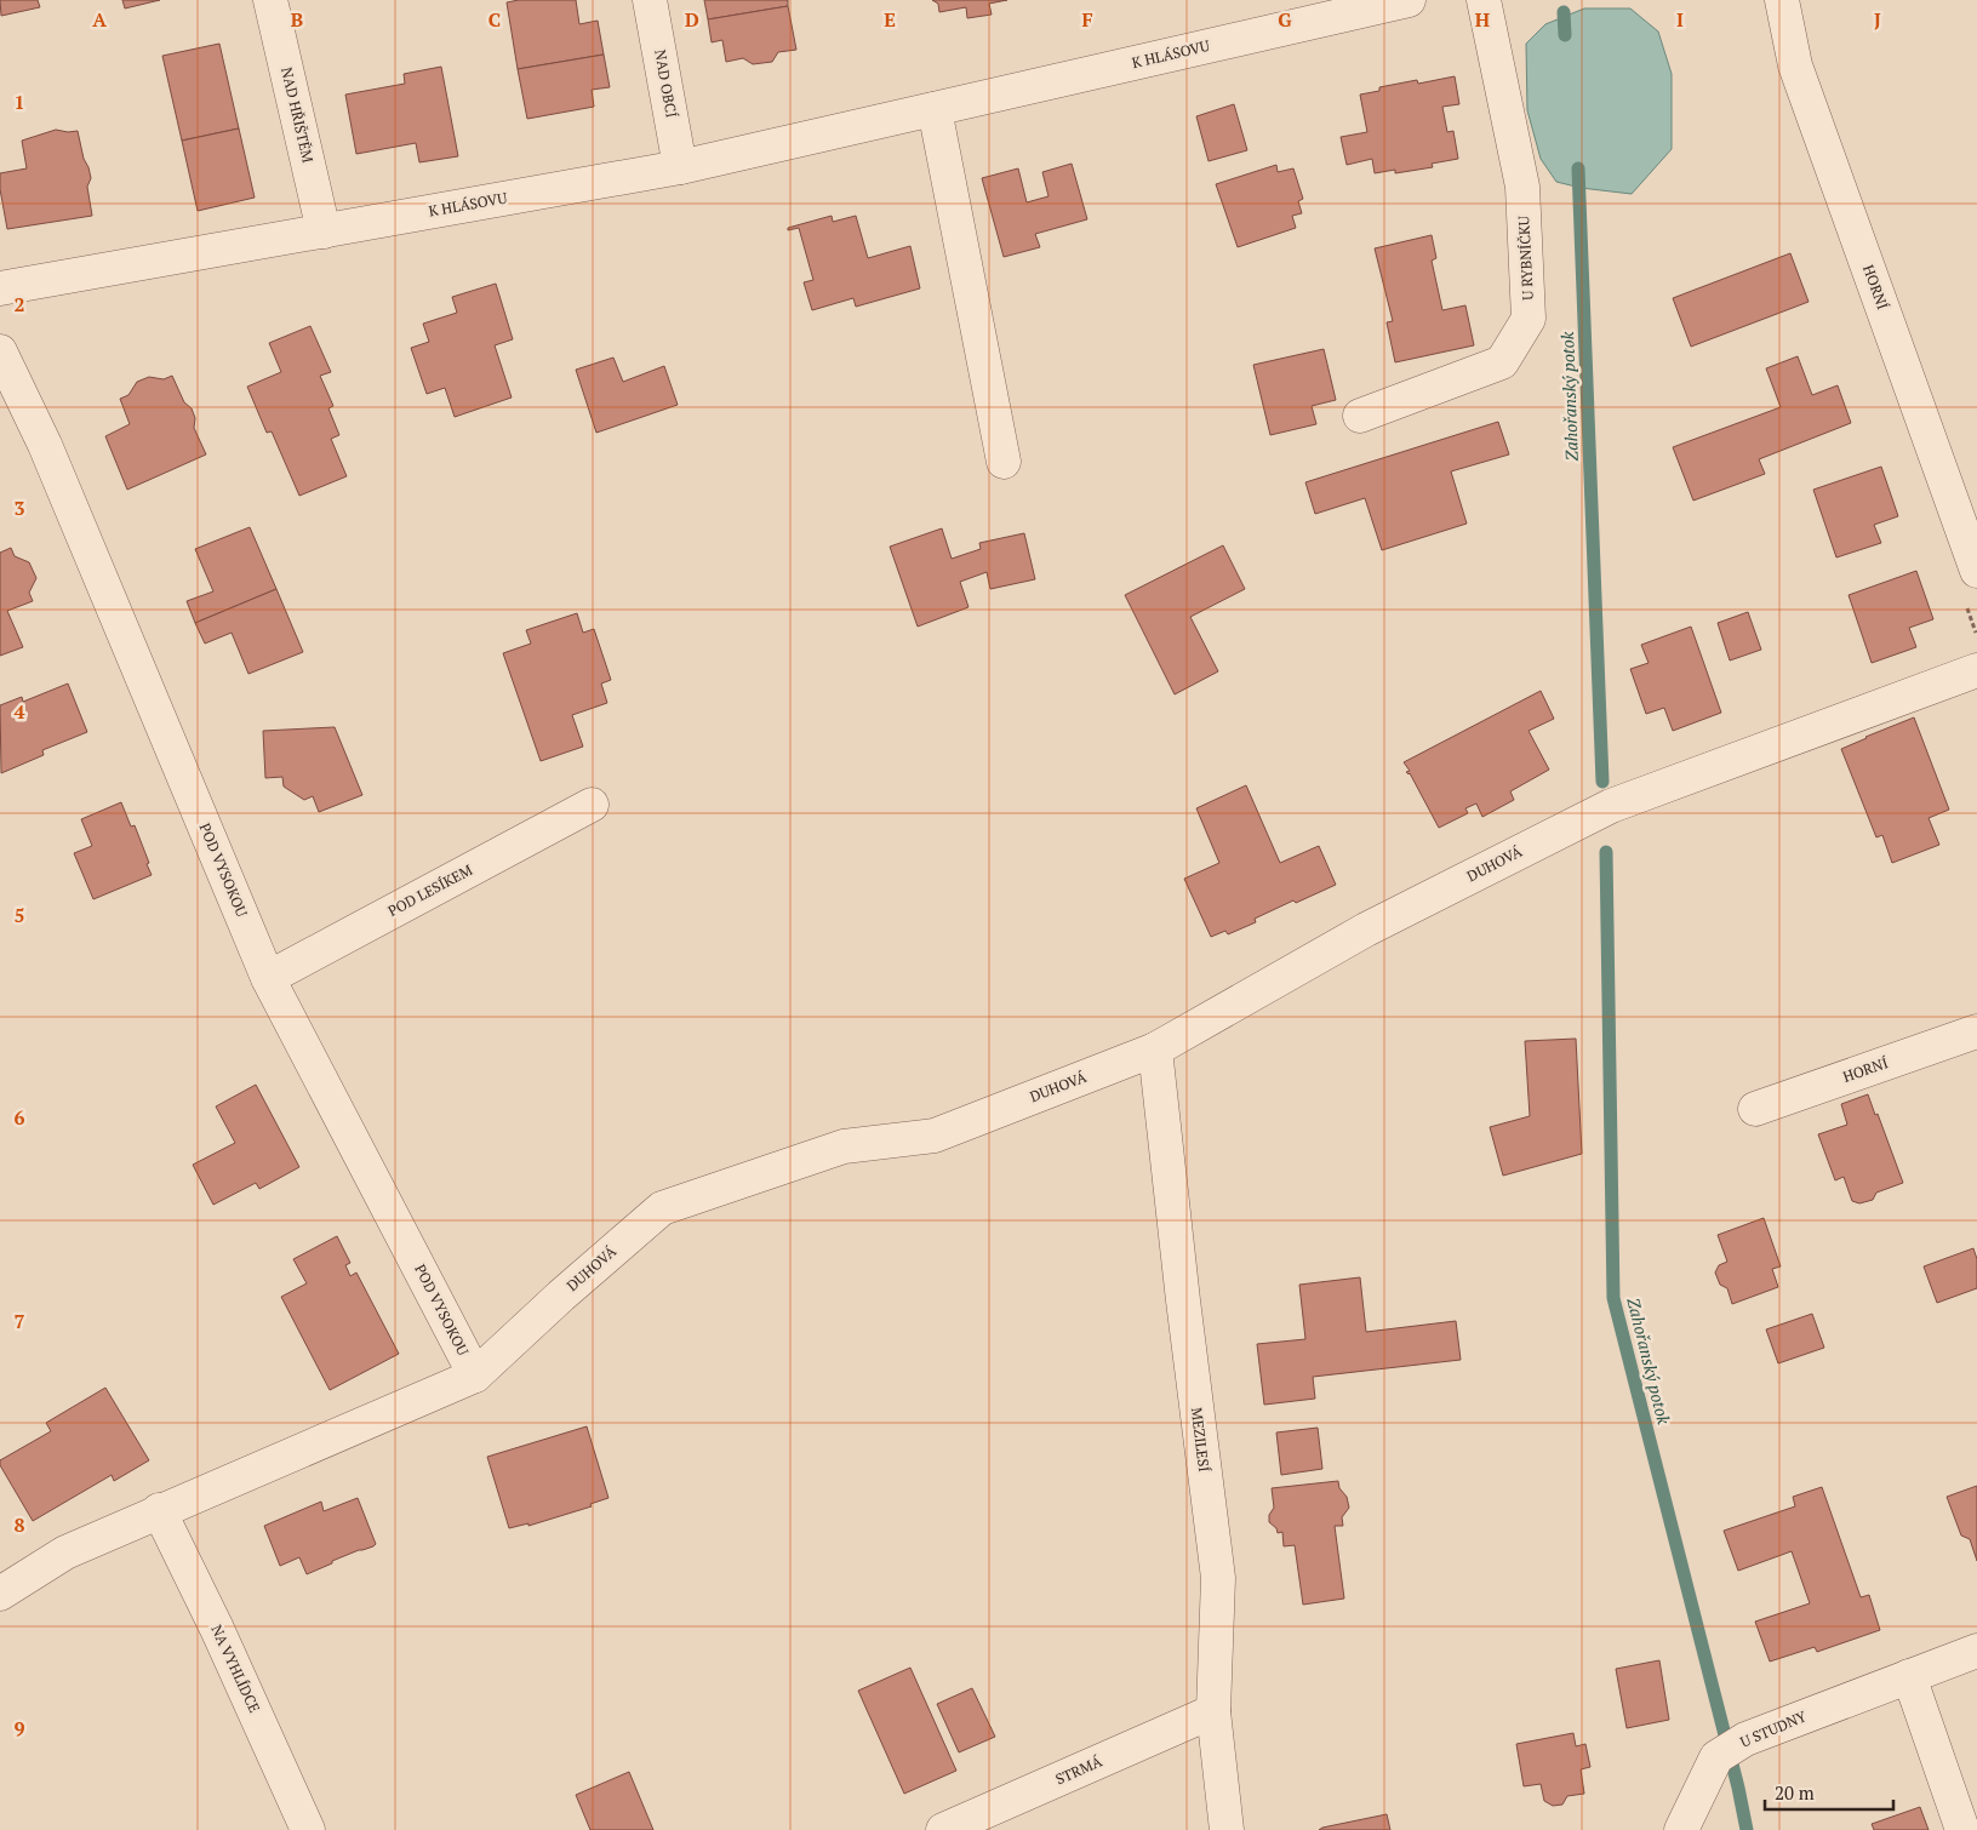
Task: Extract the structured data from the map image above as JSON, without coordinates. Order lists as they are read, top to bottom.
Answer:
{
  "streets": {
    "street": [
      "K HLÁSOVU",
      "NAD OBCÍ",
      "NAD HŘIŠTĚM",
      "U RYBNÍČKU",
      "HORNÍ",
      "DUHOVÁ",
      "POD VYSOKOU",
      "POD LESÍKEM",
      "MEZILESÍ",
      "NA VYHLÍDCE",
      "U STUDNY",
      "STRMÁ"
    ]
  },
  "crossings": [
    ["K HLÁSOVU", "NAD OBCÍ"],
    ["K HLÁSOVU", "NAD HŘIŠTĚM"],
    ["DUHOVÁ", "POD VYSOKOU"],
    ["DUHOVÁ", "MEZILESÍ"],
    ["DUHOVÁ", "NA VYHLÍDCE"],
    ["POD VYSOKOU", "POD LESÍKEM"],
    ["MEZILESÍ", "STRMÁ"]
  ],
  "water": ["Zahořanský potok"],
  "scale_bar": "20 m",
  "grid": {
    "columns": [
      "A",
      "B",
      "C",
      "D",
      "E",
      "F",
      "G",
      "H",
      "I",
      "J"
    ],
    "rows": [
      "1",
      "2",
      "3",
      "4",
      "5",
      "6",
      "7",
      "8",
      "9"
    ]
  }
}
